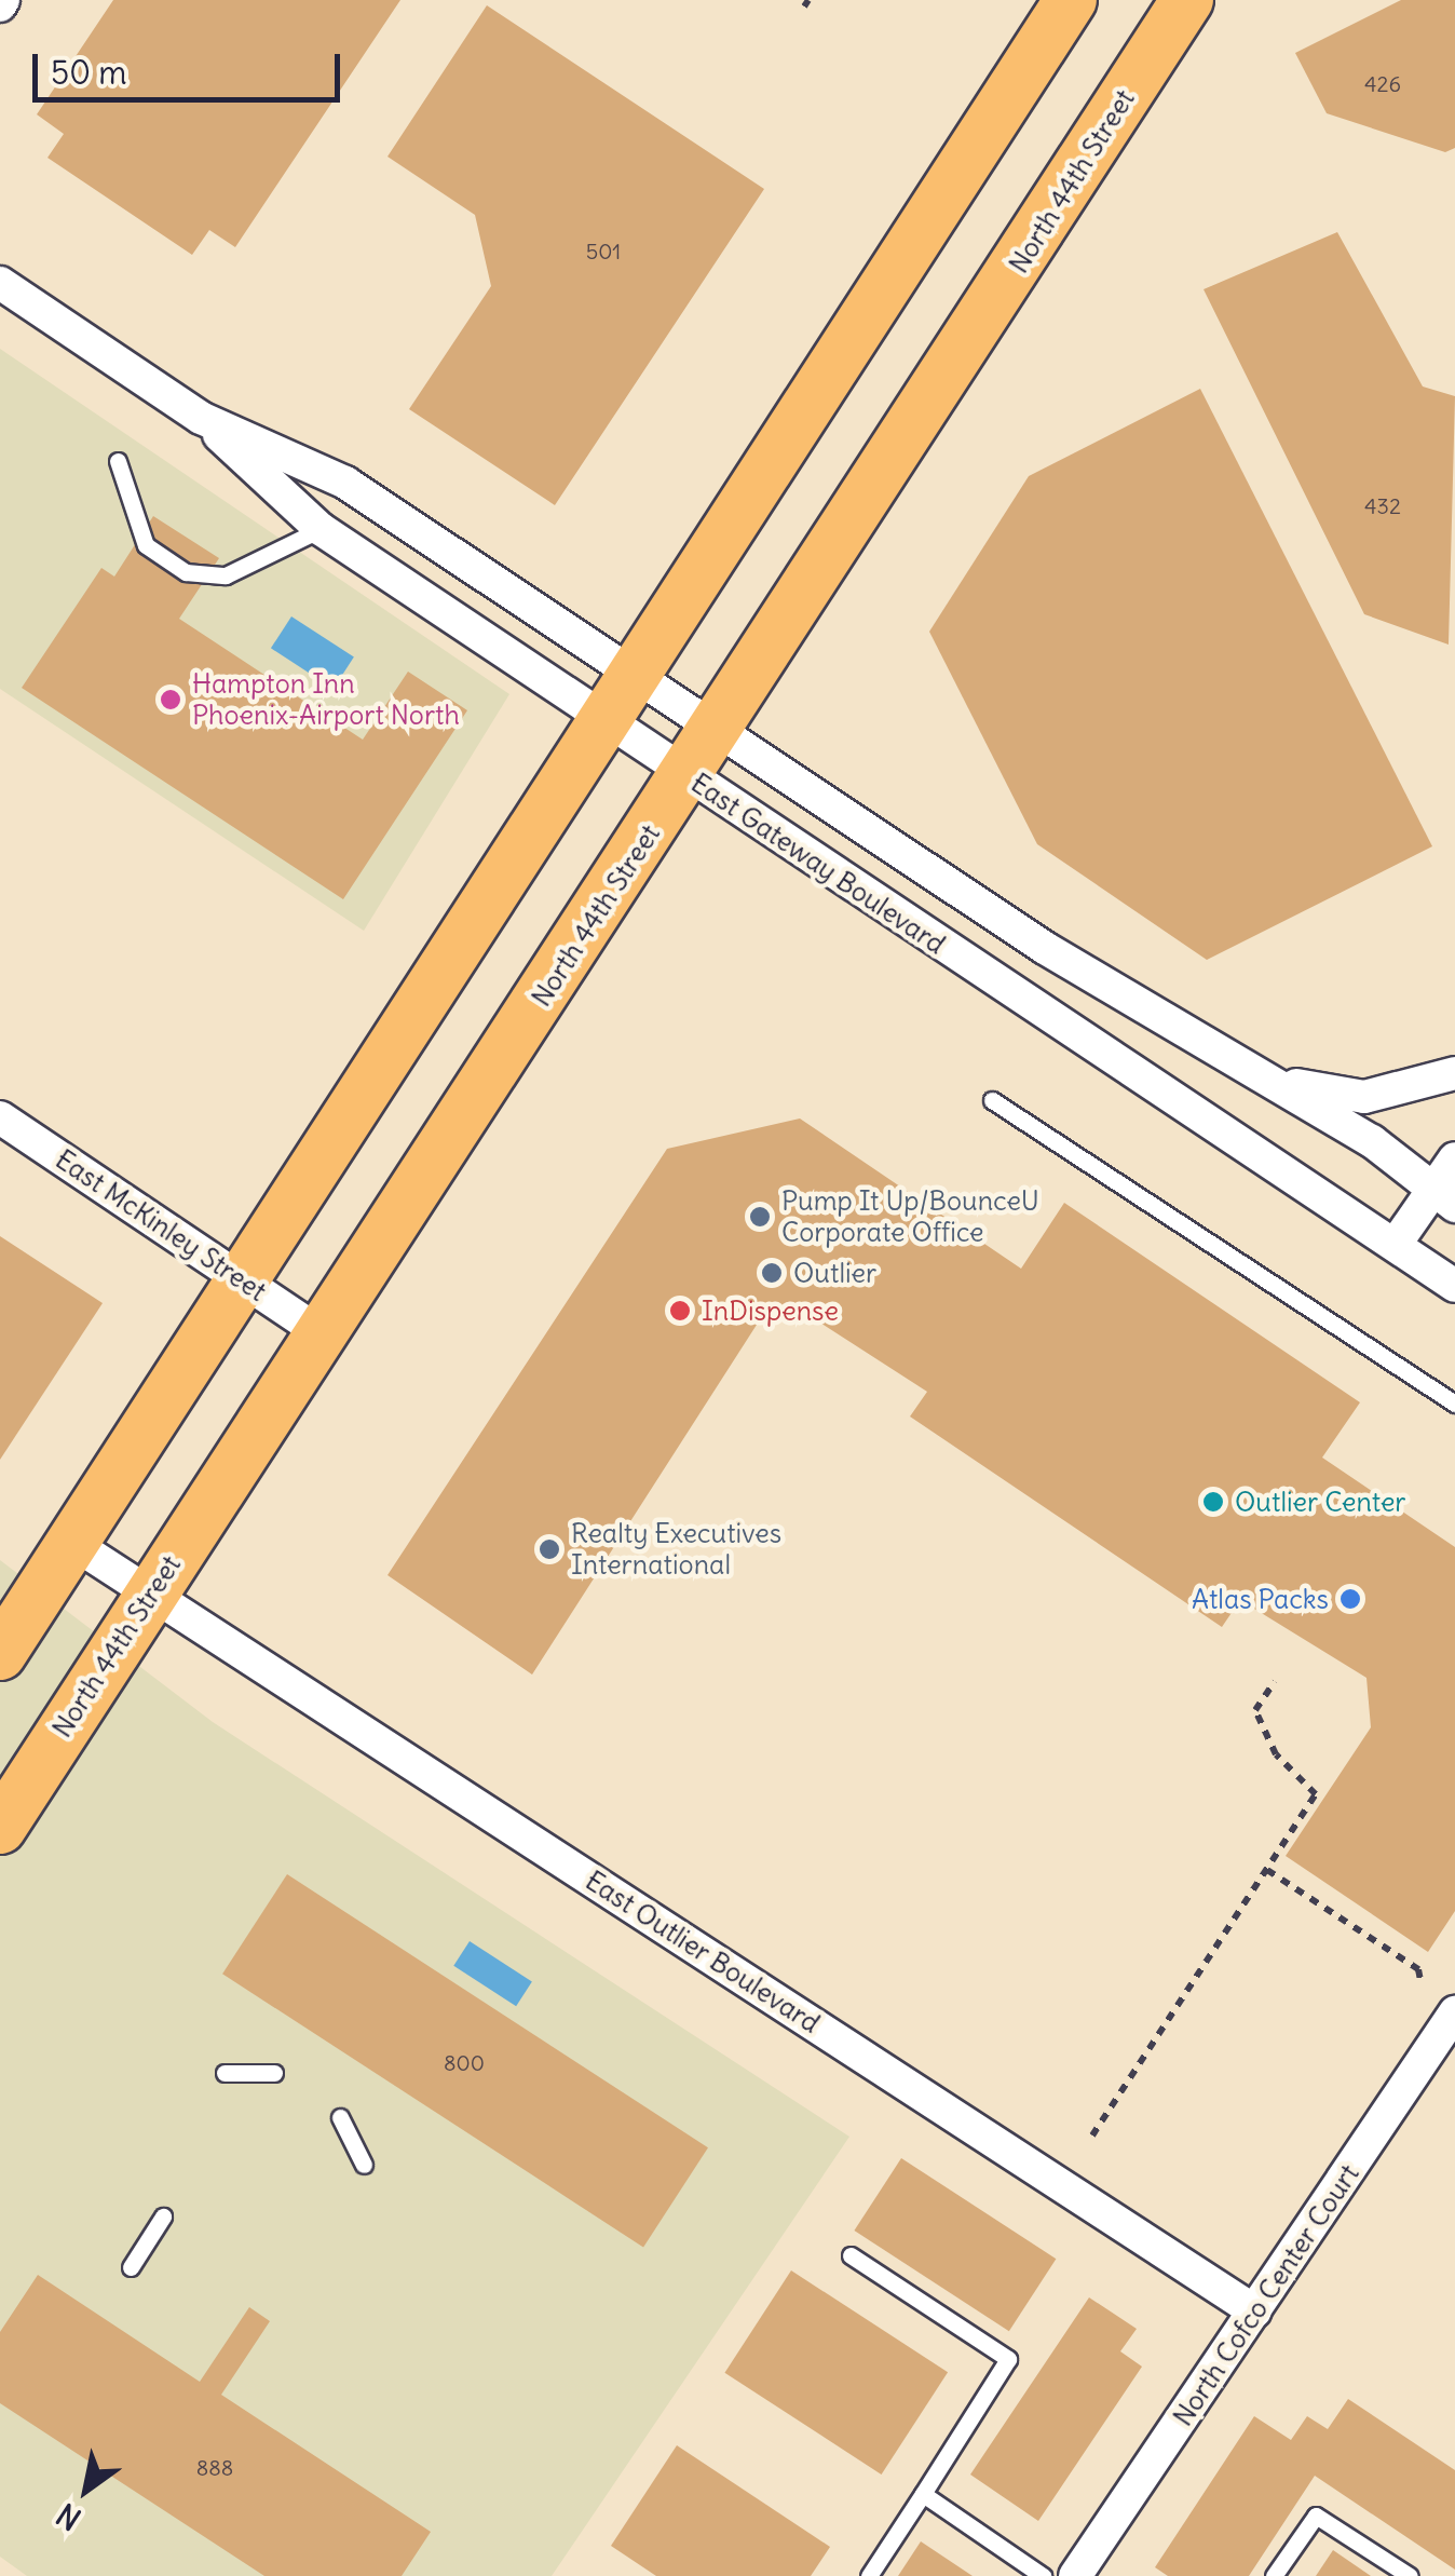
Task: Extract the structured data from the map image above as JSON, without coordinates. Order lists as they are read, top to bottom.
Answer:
{
  "streets": {
    "main road": ["North 44th Street"],
    "street": [
      "East Gateway Boulevard",
      "East McKinley Street",
      "East Outlier Boulevard",
      "North Cofco Center Court"
    ]
  },
  "crossings": [
    ["North 44th Street", "East Gateway Boulevard"],
    ["North 44th Street", "East McKinley Street"],
    ["North 44th Street", "East Outlier Boulevard"],
    ["East Outlier Boulevard", "North Cofco Center Court"]
  ],
  "places": [
    "Hampton Inn Phoenix-Airport North",
    "Pump It Up/BounceU Corporate Office",
    "Outlier",
    "InDispense",
    "Outlier Center",
    "Realty Executives International",
    "Atlas Packs"
  ],
  "house_numbers": [
    "426",
    "501",
    "432",
    "800",
    "888"
  ],
  "scale_bar": "50 m",
  "north": "bottom left"
}
